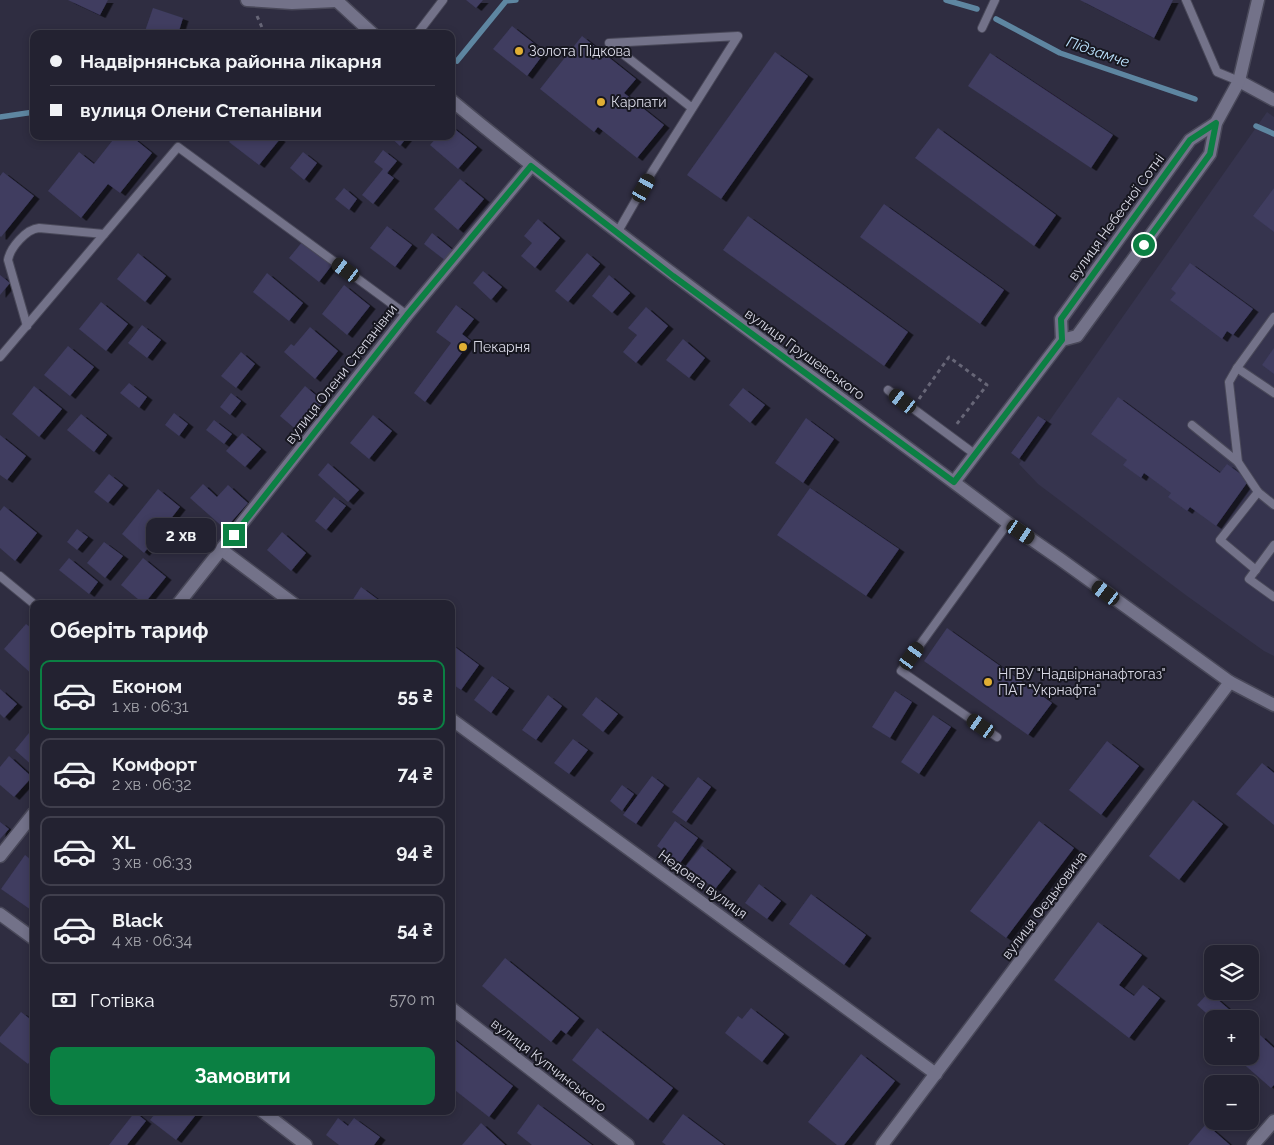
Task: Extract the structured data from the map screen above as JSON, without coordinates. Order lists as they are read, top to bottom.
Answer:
{
  "streets": {
    "street": [
      "вулиця Небесної Сотні",
      "вулиця Грушевського",
      "вулиця Олени Степанівни",
      "Недовга вулиця",
      "вулиця Федьковича",
      "вулиця Купчинського"
    ]
  },
  "crossings": [
    ["вулиця Небесної Сотні", "вулиця Грушевського"],
    ["вулиця Грушевського", "вулиця Олени Степанівни"],
    ["вулиця Грушевського", "вулиця Федьковича"],
    ["Недовга вулиця", "вулиця Федьковича"]
  ],
  "water": ["Підзамче"],
  "places": [
    "Золота Підкова",
    "Карпати",
    "Пекарня",
    "НГВУ \"Надвірнанафтогаз\" ПАТ \"Укрнафта\""
  ],
  "page": {
    "banner": ["Надвірнянська районна лікарня", "вулиця Олени Степанівни"],
    "bubble": "2 хв",
    "heading": "Оберіть тариф",
    "list": [
      {
        "name": "Економ",
        "note": "1 хв · 06:31",
        "value": "55 ₴"
      },
      {
        "name": "Комфорт",
        "note": "2 хв · 06:32",
        "value": "74 ₴"
      },
      {
        "name": "XL",
        "note": "3 хв · 06:33",
        "value": "94 ₴"
      },
      {
        "name": "Black",
        "note": "4 хв · 06:34",
        "value": "54 ₴"
      }
    ],
    "map_buttons": ["+", "−"],
    "pay": ["Готівка", "570 m"],
    "buttons": "Замовити"
  }
}
